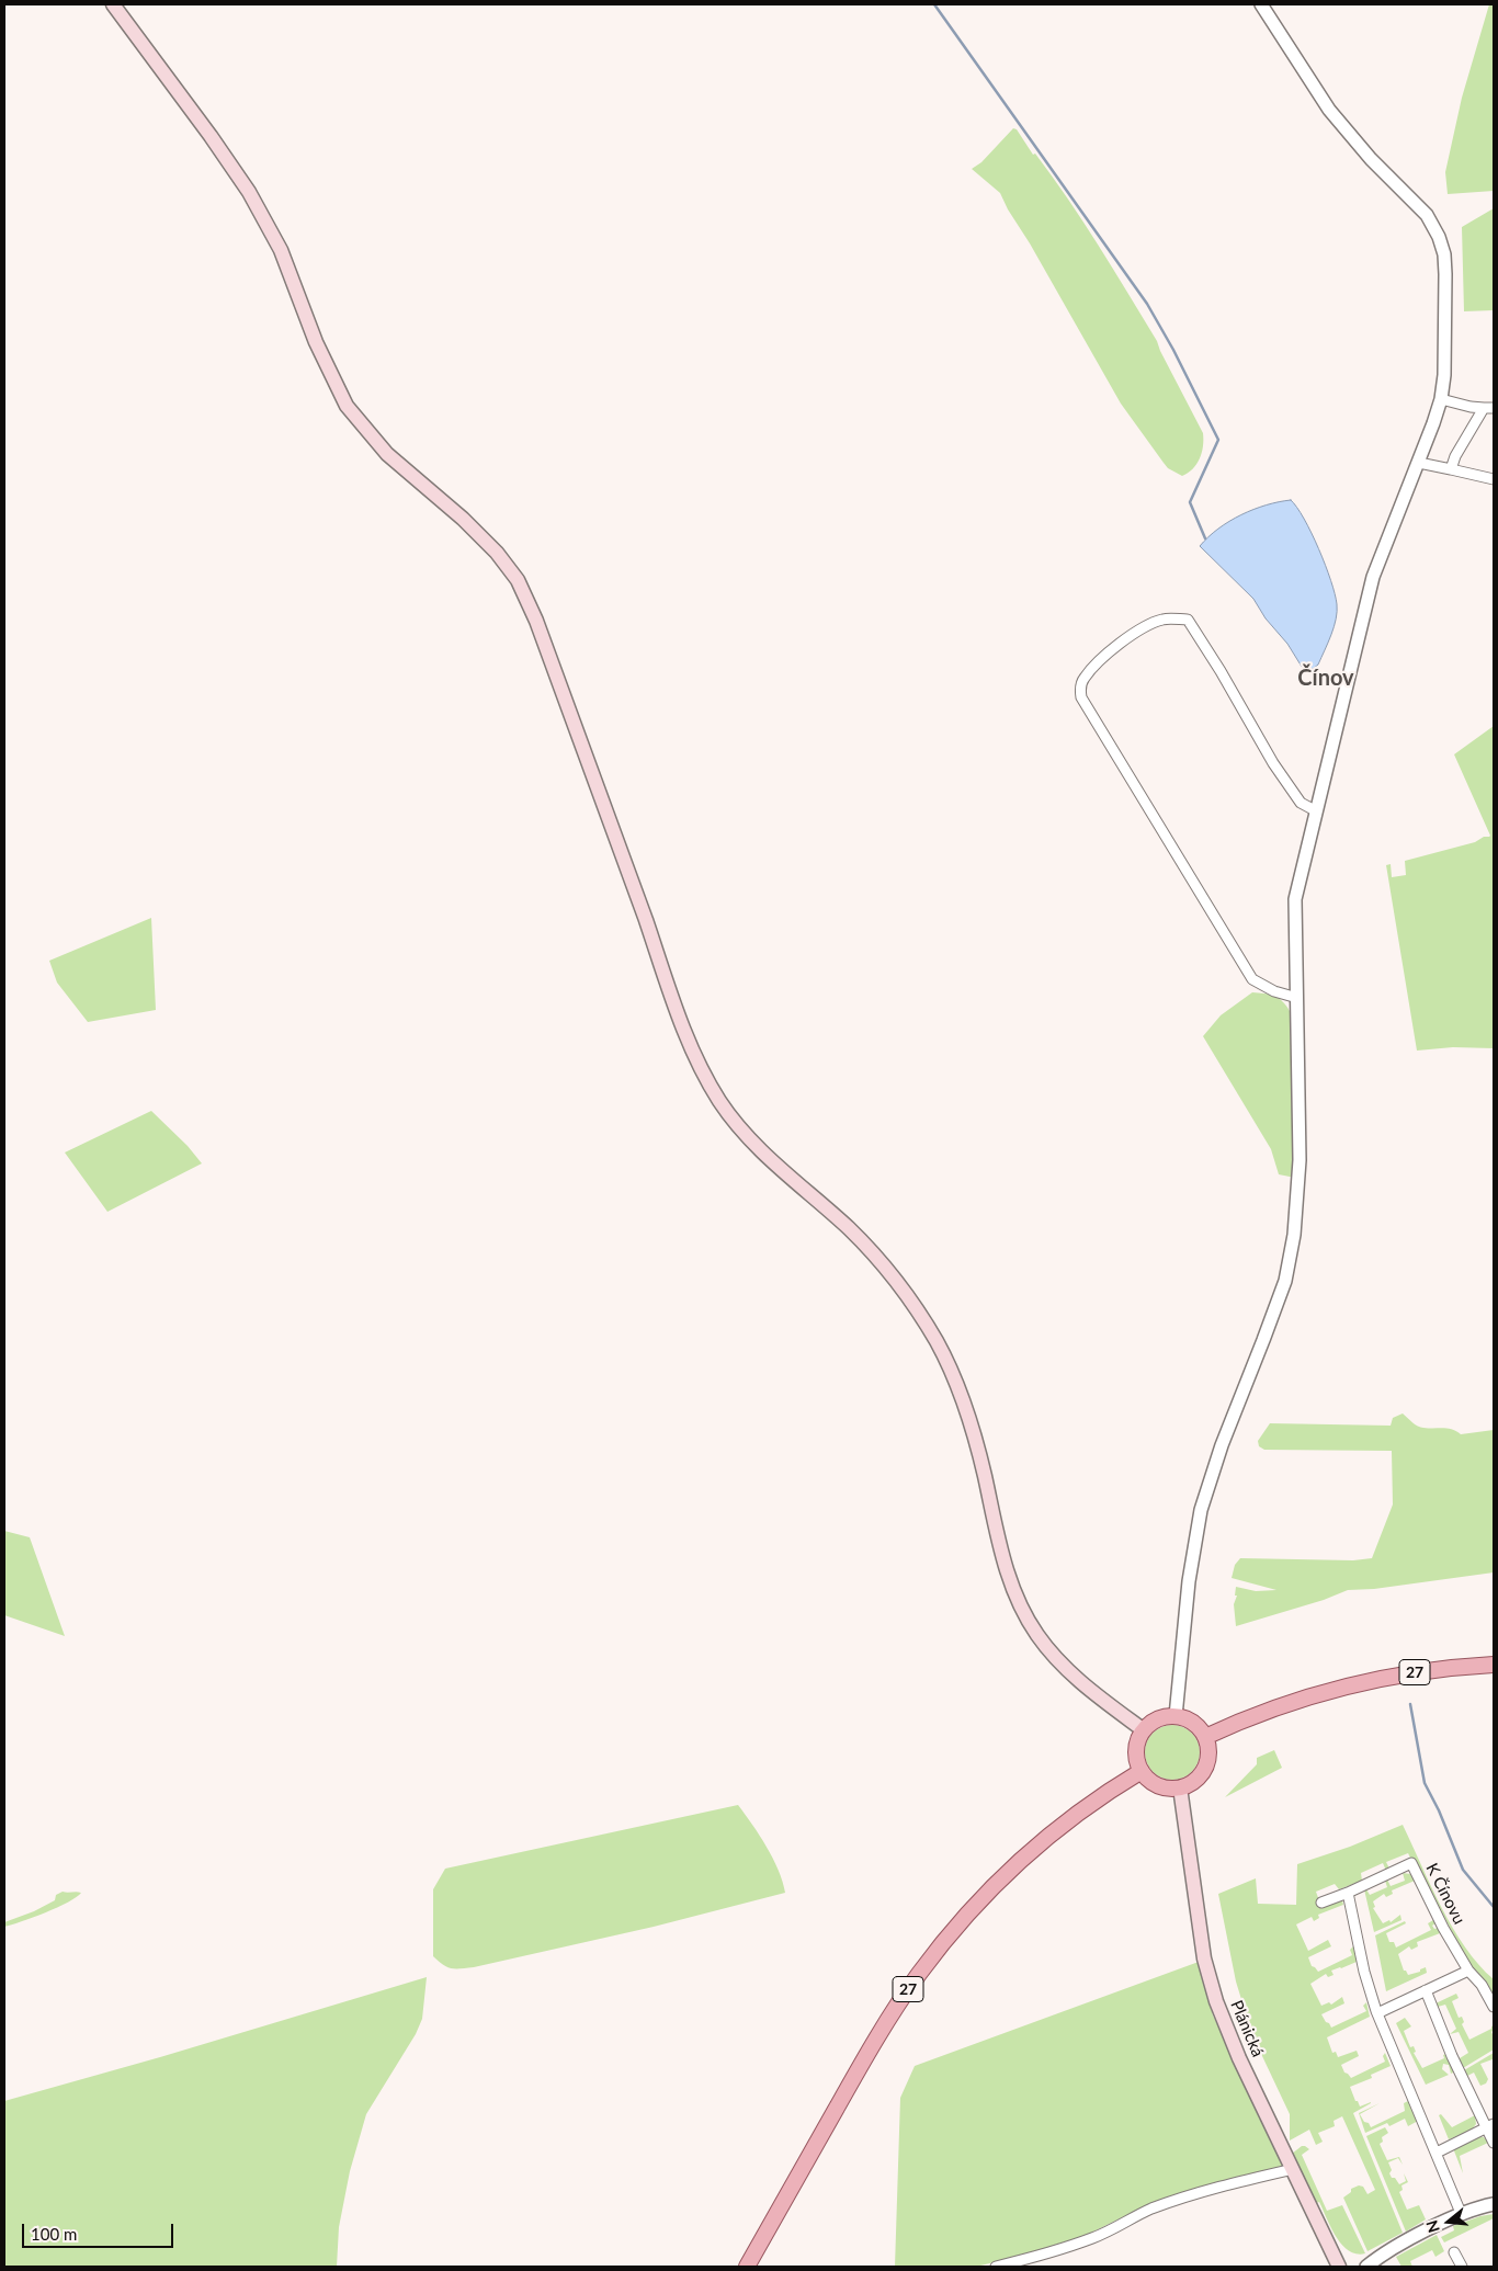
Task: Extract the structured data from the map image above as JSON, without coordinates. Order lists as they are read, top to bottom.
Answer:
{
  "streets": {
    "main road": ["27", "Plánická"],
    "street": ["K Čínovu"]
  },
  "crossings": [
    ["27", "Plánická"]
  ],
  "districts": ["Čínov"],
  "scale_bar": "100 m",
  "north": "left"
}
